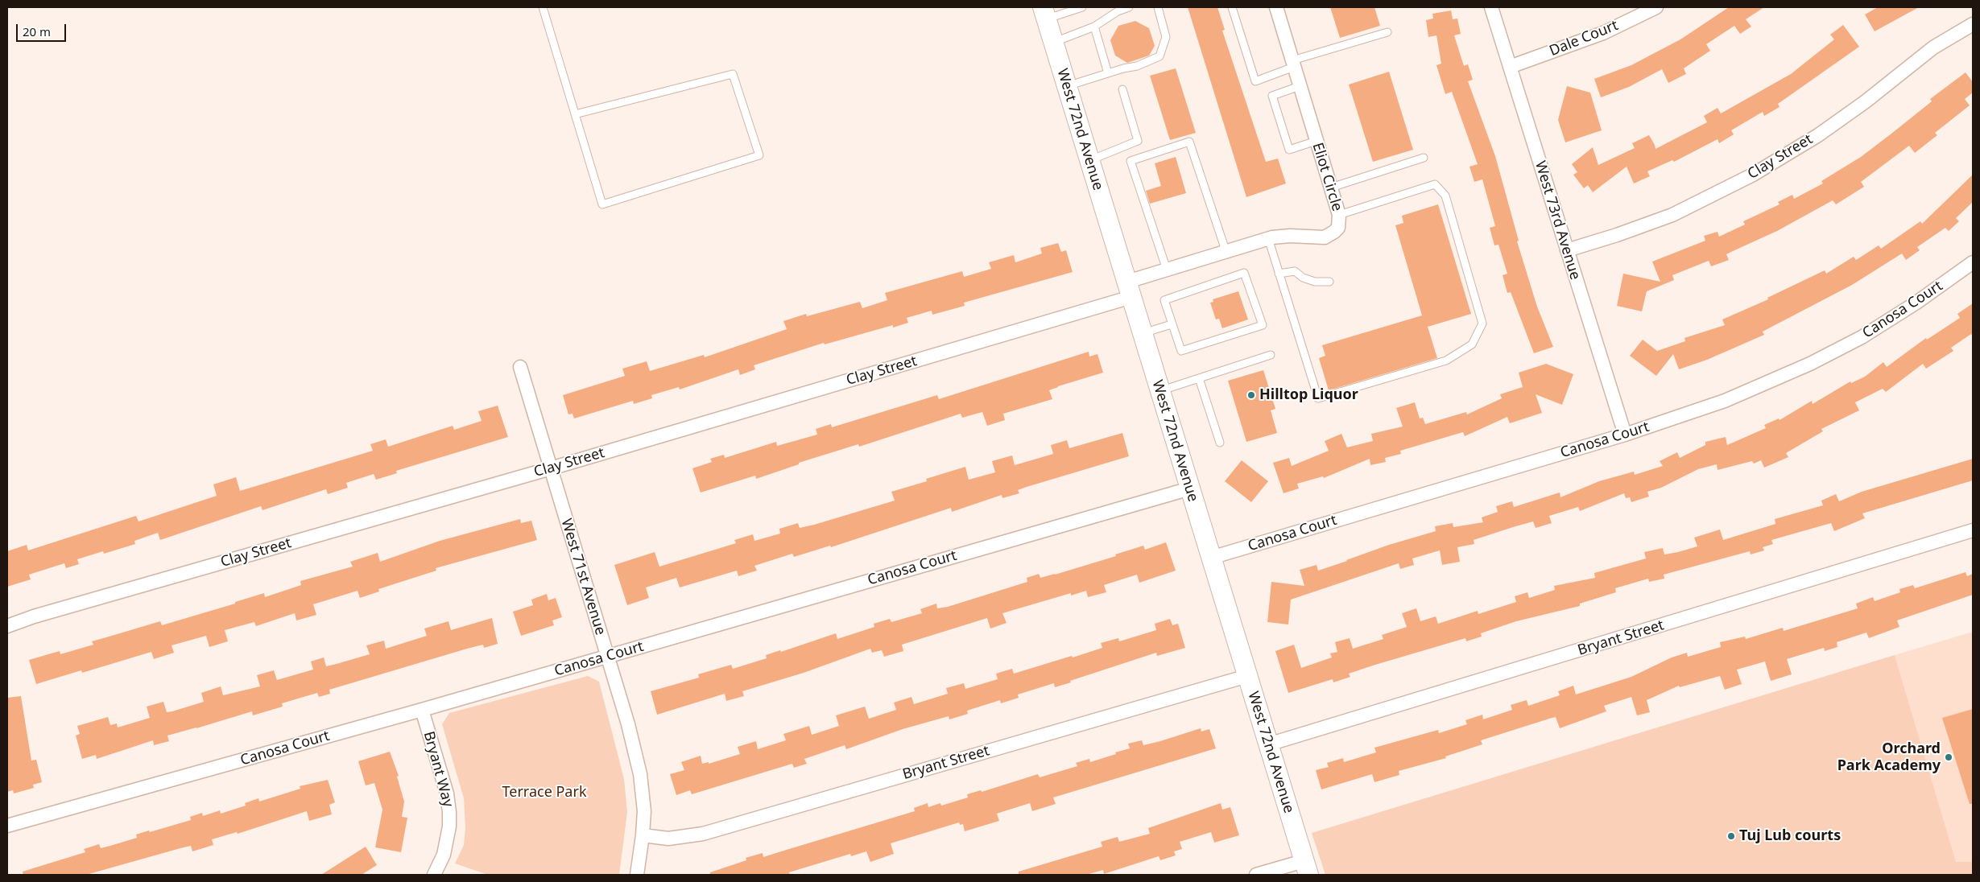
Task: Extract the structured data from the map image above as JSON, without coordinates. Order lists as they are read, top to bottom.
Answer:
{
  "streets": {
    "main road": ["West 72nd Avenue"],
    "street": [
      "Dale Court",
      "Clay Street",
      "Eliot Circle",
      "West 73rd Avenue",
      "Canosa Court",
      "West 71st Avenue",
      "Bryant Street",
      "Bryant Way"
    ]
  },
  "crossings": [
    ["Dale Court", "West 73rd Avenue"],
    ["West 72nd Avenue", "Clay Street"],
    ["West 72nd Avenue", "Eliot Circle"],
    ["West 72nd Avenue", "Canosa Court"],
    ["West 72nd Avenue", "Bryant Street"],
    ["Clay Street", "Eliot Circle"],
    ["Clay Street", "West 73rd Avenue"],
    ["Clay Street", "West 71st Avenue"],
    ["West 73rd Avenue", "Canosa Court"],
    ["Canosa Court", "West 71st Avenue"],
    ["Canosa Court", "Bryant Way"],
    ["West 71st Avenue", "Bryant Street"]
  ],
  "parks": ["Terrace Park"],
  "places": ["Hilltop Liquor", "Orchard Park Academy", "Tuj Lub courts"],
  "scale_bar": "20 m"
}
